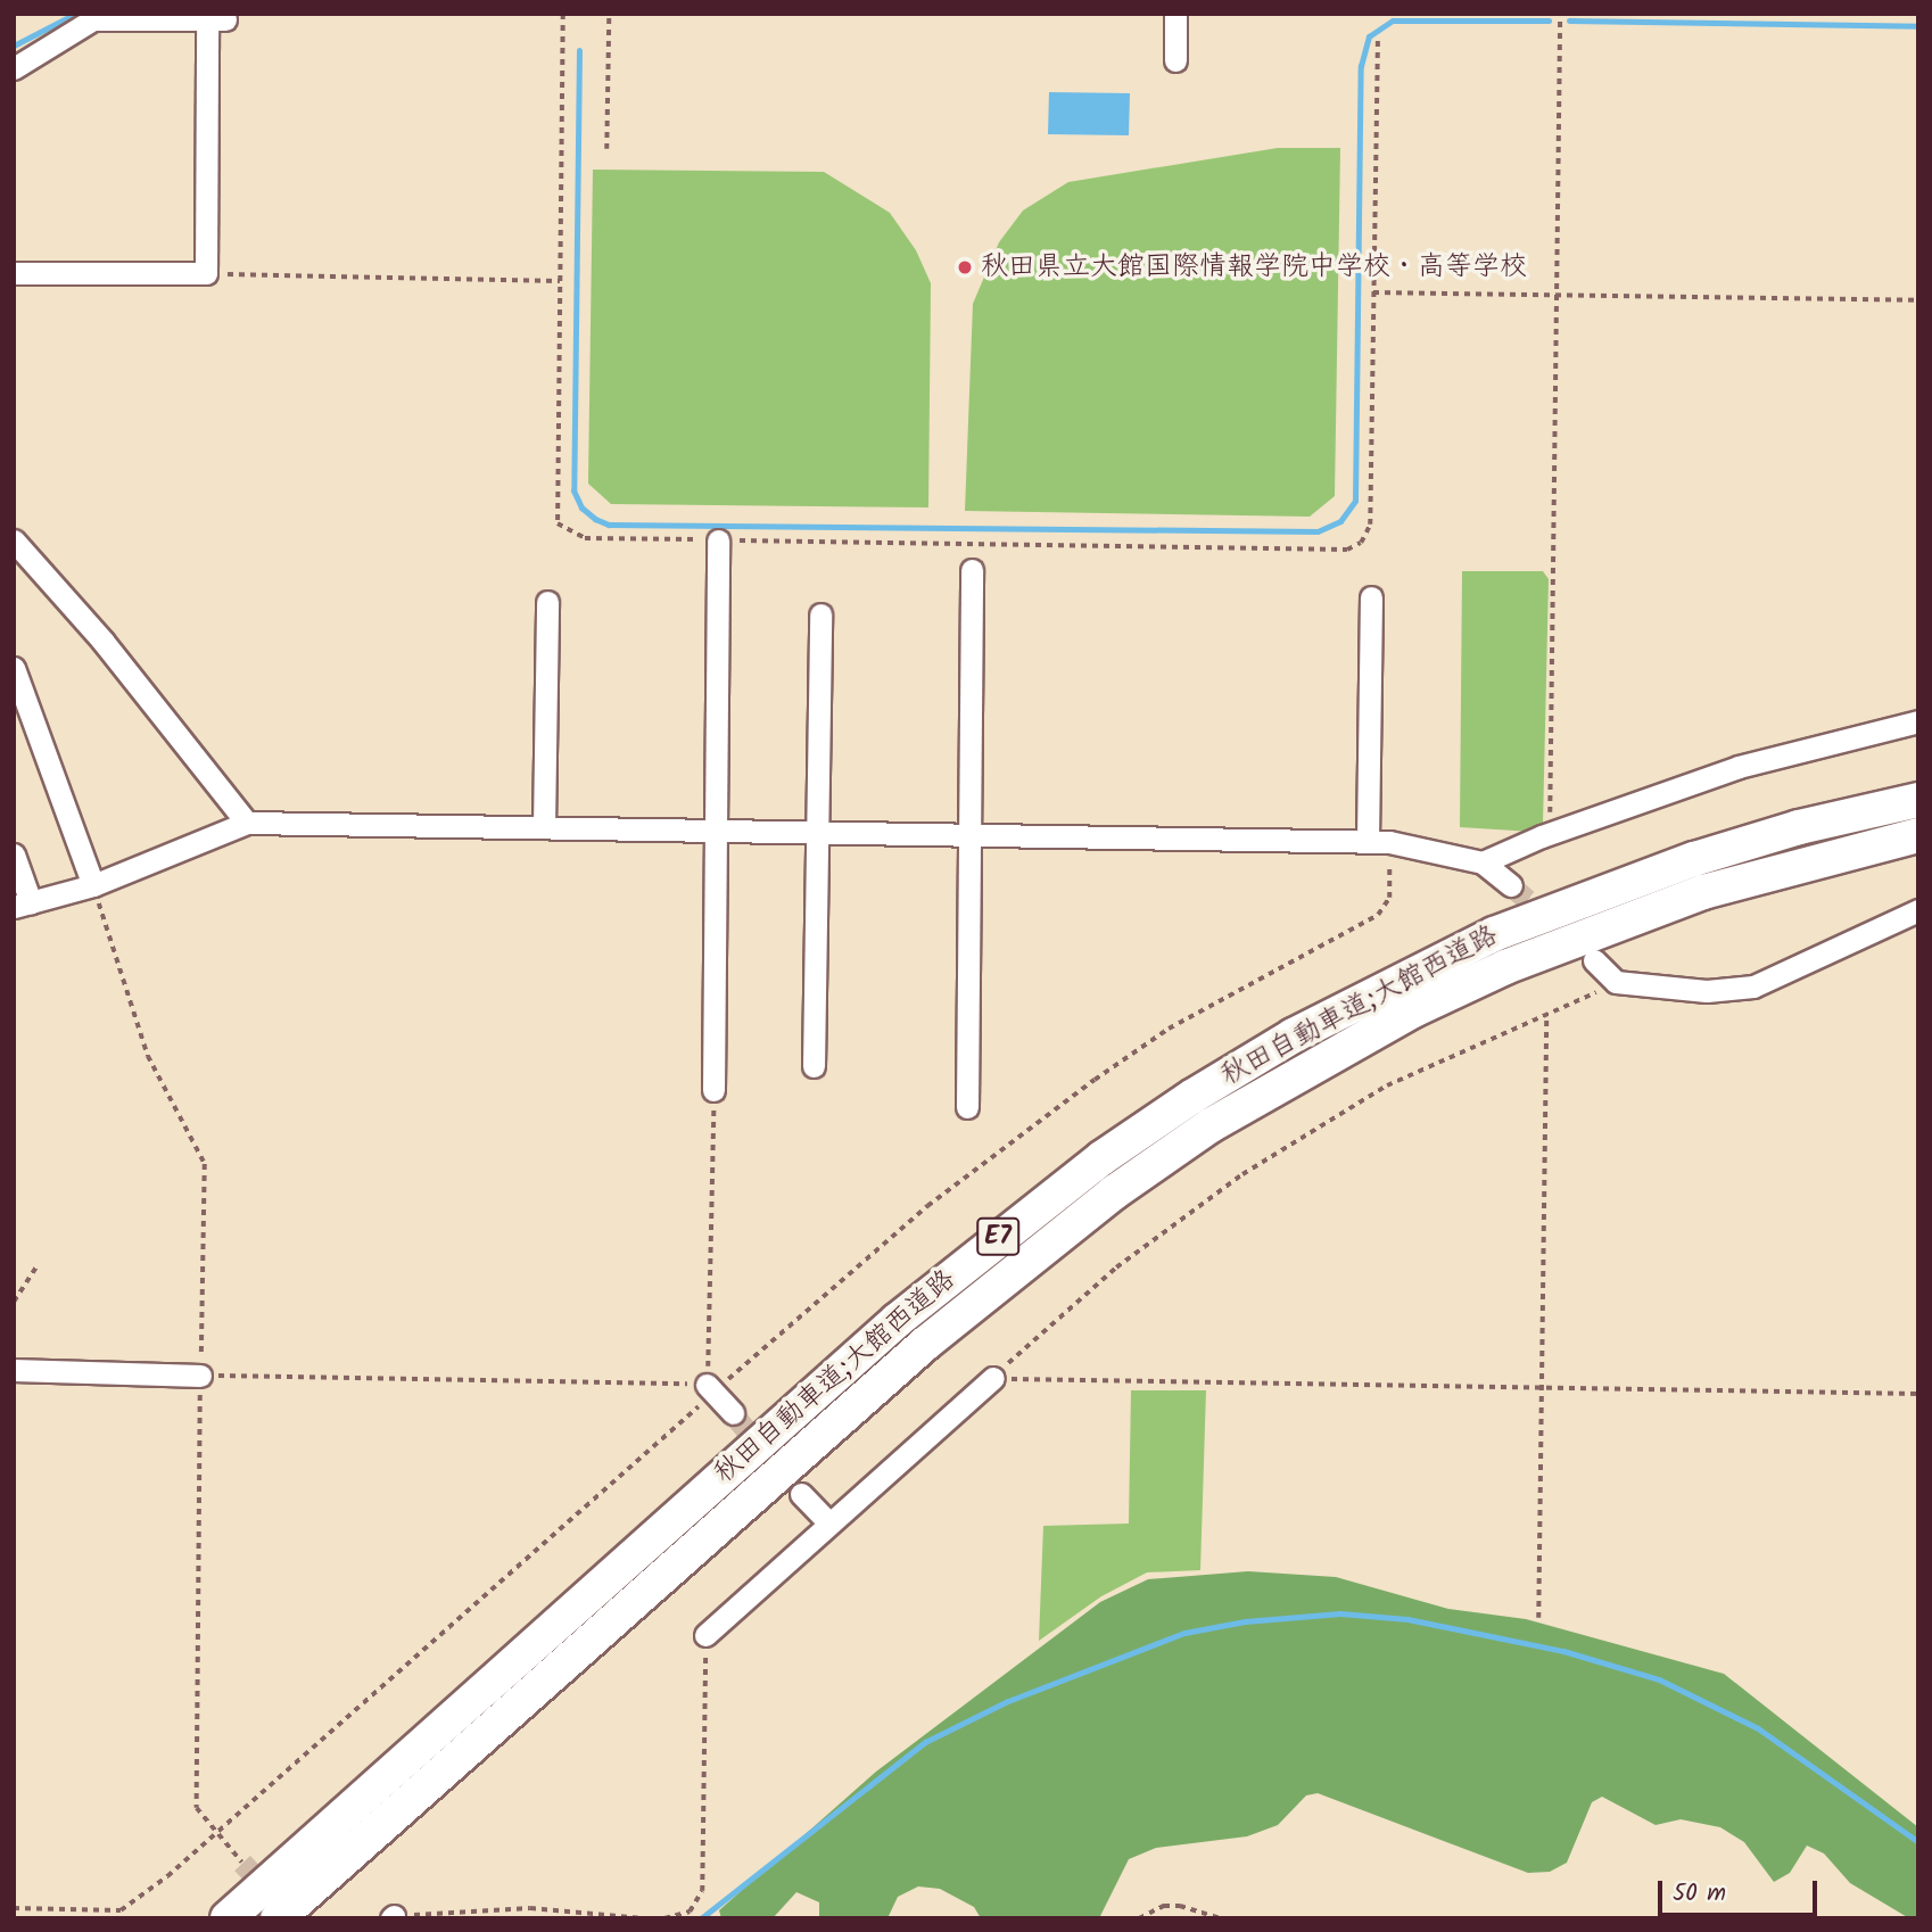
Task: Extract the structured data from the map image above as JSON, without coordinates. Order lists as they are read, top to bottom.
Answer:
{
  "streets": {
    "highway": ["秋田自動車道;大館西道路", "E7"]
  },
  "places": ["秋田県立大館国際情報学院中学校・高等学校"],
  "scale_bar": "50 m"
}
